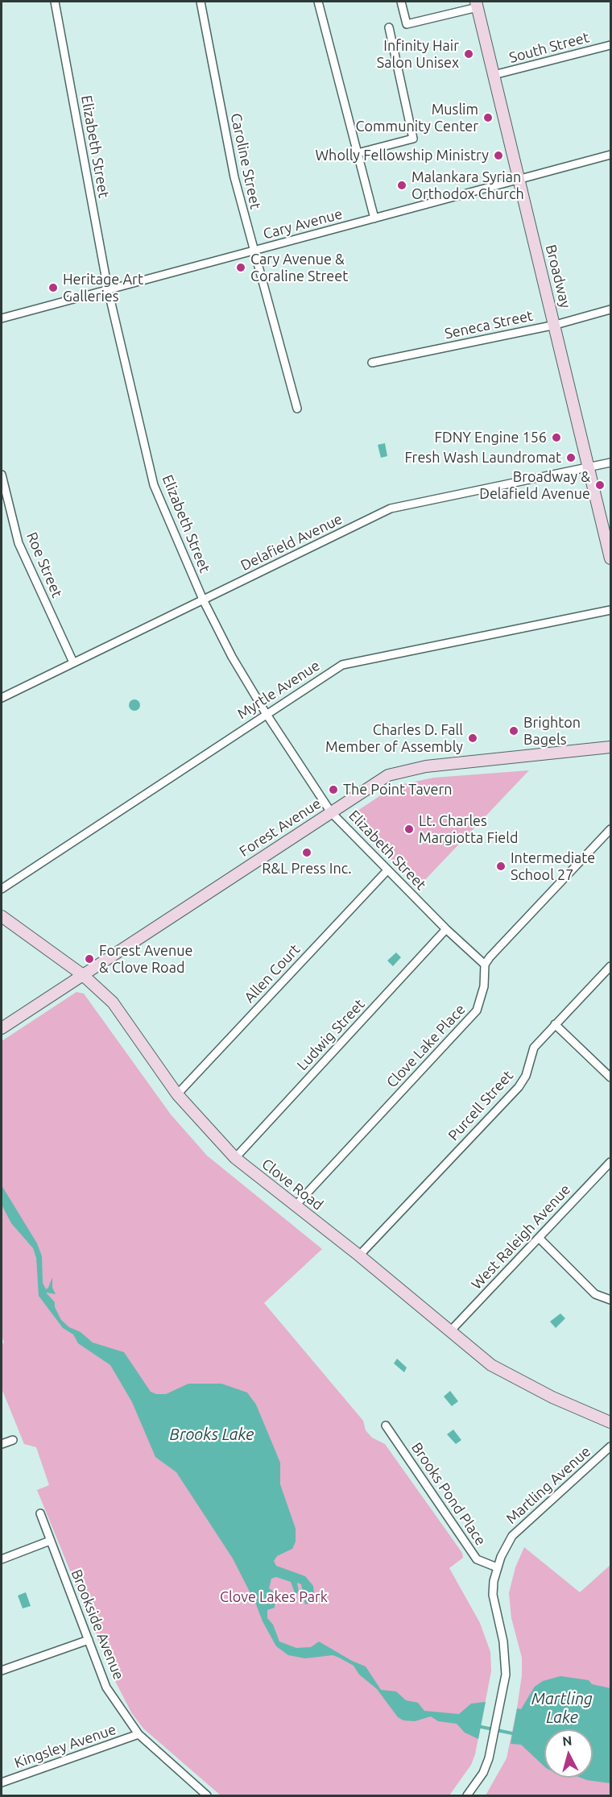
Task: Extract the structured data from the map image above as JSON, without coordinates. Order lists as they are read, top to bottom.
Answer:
{
  "streets": {
    "main road": ["Broadway", "Forest Avenue", "Clove Road"],
    "street": [
      "South Street",
      "Elizabeth Street",
      "Caroline Street",
      "Cary Avenue",
      "Seneca Street",
      "Delafield Avenue",
      "Roe Street",
      "Myrtle Avenue",
      "Allen Court",
      "Ludwig Street",
      "Clove Lake Place",
      "Purcell Street",
      "West Raleigh Avenue",
      "Martling Avenue",
      "Brooks Pond Place",
      "Brookside Avenue",
      "Kingsley Avenue"
    ]
  },
  "crossings": [
    ["South Street", "Broadway"],
    ["Elizabeth Street", "Cary Avenue"],
    ["Elizabeth Street", "Delafield Avenue"],
    ["Elizabeth Street", "Myrtle Avenue"],
    ["Elizabeth Street", "Forest Avenue"],
    ["Elizabeth Street", "Allen Court"],
    ["Elizabeth Street", "Ludwig Street"],
    ["Elizabeth Street", "Clove Lake Place"],
    ["Caroline Street", "Cary Avenue"],
    ["Cary Avenue", "Broadway"],
    ["Broadway", "Seneca Street"],
    ["Broadway", "Delafield Avenue"],
    ["Delafield Avenue", "Roe Street"],
    ["Forest Avenue", "Clove Road"],
    ["Allen Court", "Clove Road"],
    ["Ludwig Street", "Clove Road"],
    ["Clove Lake Place", "Clove Road"],
    ["Purcell Street", "Clove Road"],
    ["Clove Road", "West Raleigh Avenue"],
    ["Martling Avenue", "Brooks Pond Place"],
    ["Brookside Avenue", "Kingsley Avenue"]
  ],
  "water": ["Brooks Lake", "Martling Lake"],
  "parks": ["Clove Lakes Park"],
  "places": [
    "Infinity Hair Salon Unisex",
    "Muslim Community Center",
    "Wholly Fellowship Ministry",
    "Malankara Syrian Orthodox Church",
    "Cary Avenue & Coraline Street",
    "Heritage Art Galleries",
    "FDNY Engine 156",
    "Fresh Wash Laundromat",
    "Broadway & Delafield Avenue",
    "Brighton Bagels",
    "Charles D. Fall Member of Assembly",
    "The Point Tavern",
    "Lt. Charles Margiotta Field",
    "R&L Press Inc.",
    "Intermediate School 27",
    "Forest Avenue & Clove Road"
  ],
  "north": "top"
}
